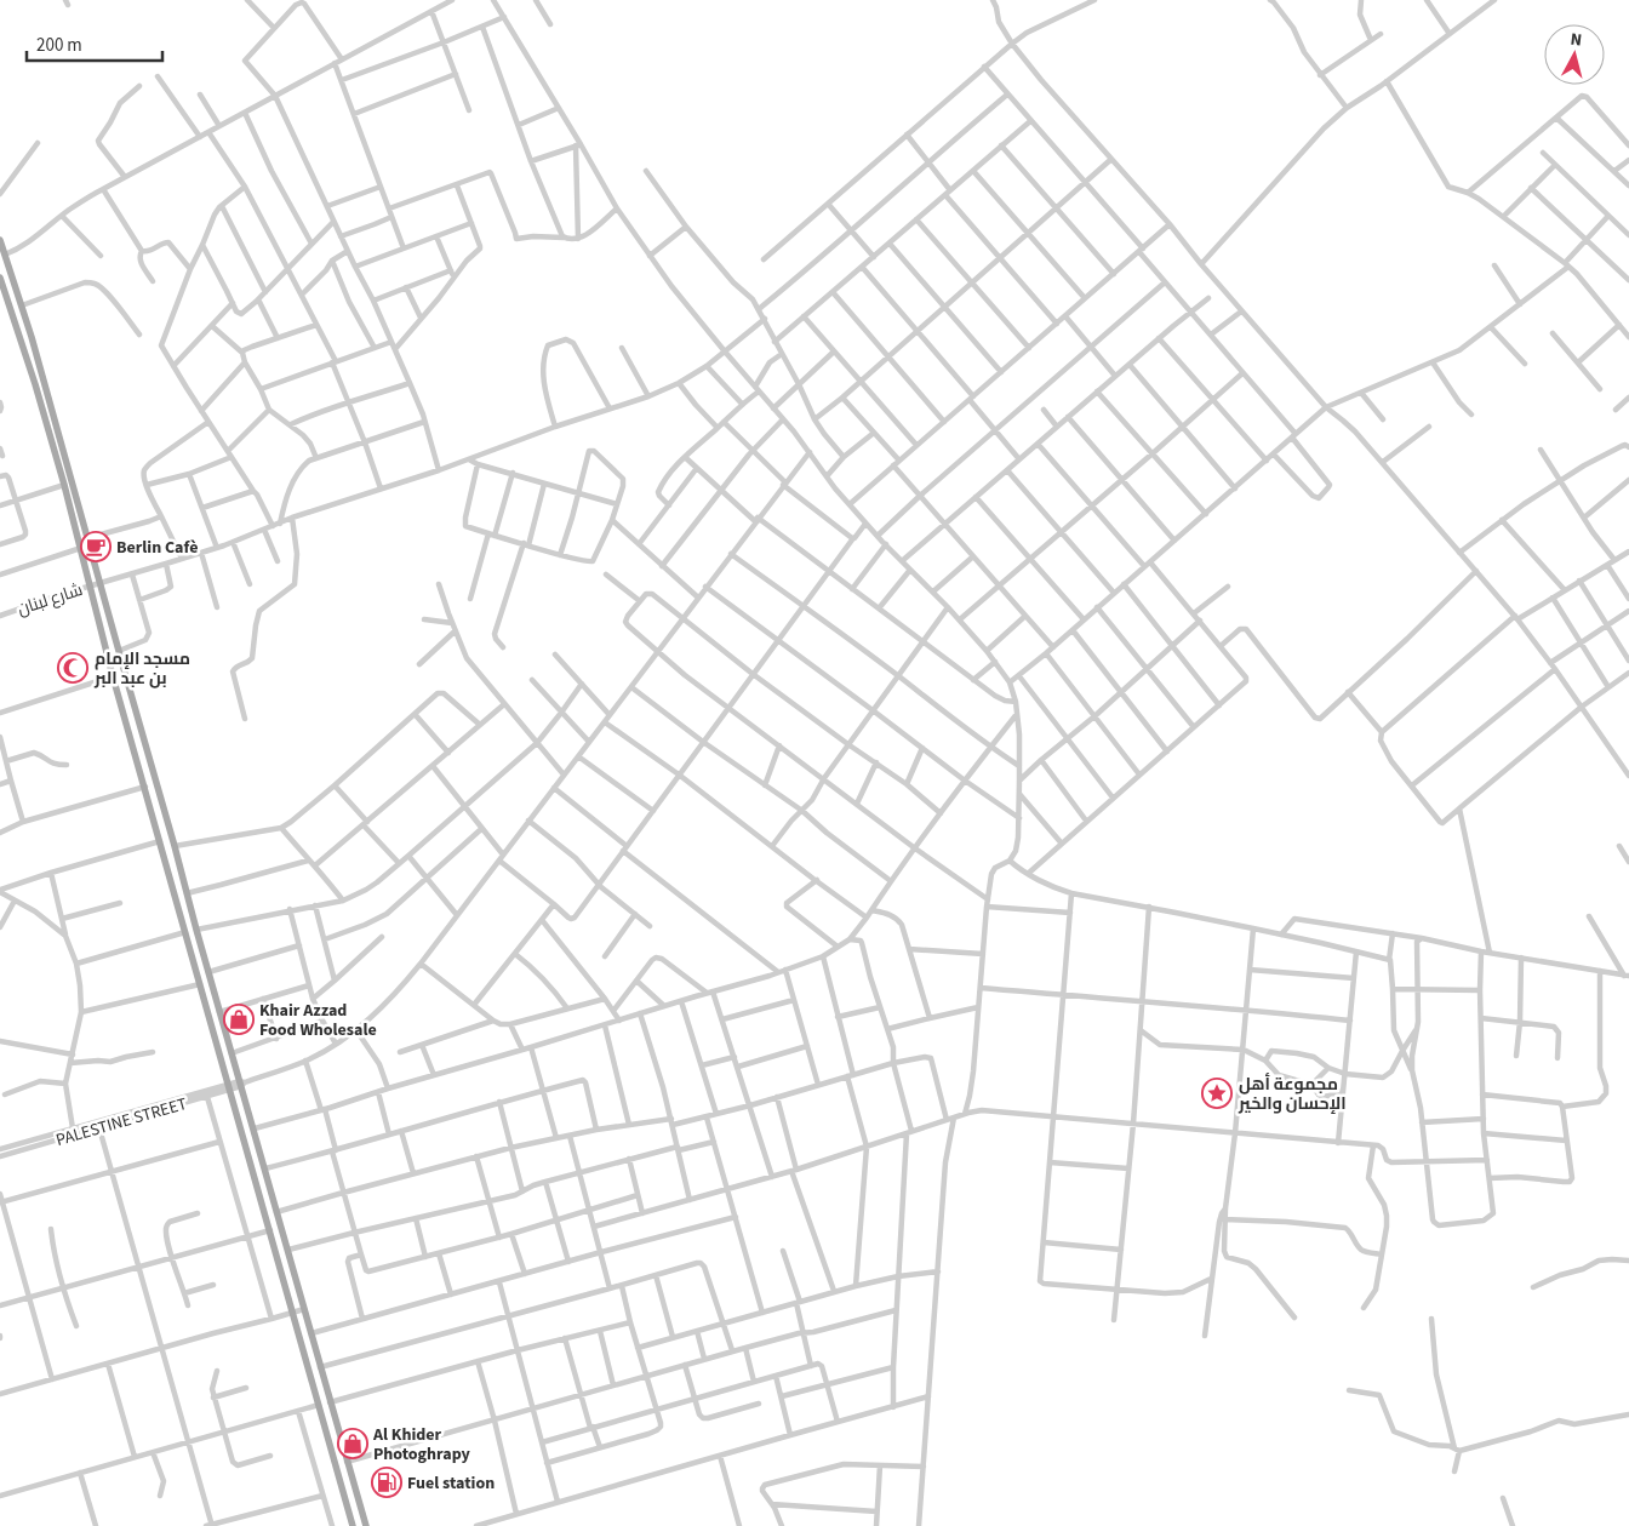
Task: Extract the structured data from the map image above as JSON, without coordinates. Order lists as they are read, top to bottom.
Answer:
{
  "streets": {
    "street": ["شارع لبنان", "PALESTINE STREET"]
  },
  "places": {
    "cafe": ["Berlin Cafè"],
    "mosque": ["مسجد الإمام بن عبد البر"],
    "shop": ["Khair Azzad Food Wholesale", "Al Khider Photoghrapy"],
    "place": ["مجموعة أهل الإحسان والخير"],
    "fuel station": ["Fuel station"]
  },
  "scale_bar": "200 m",
  "north": "top"
}
